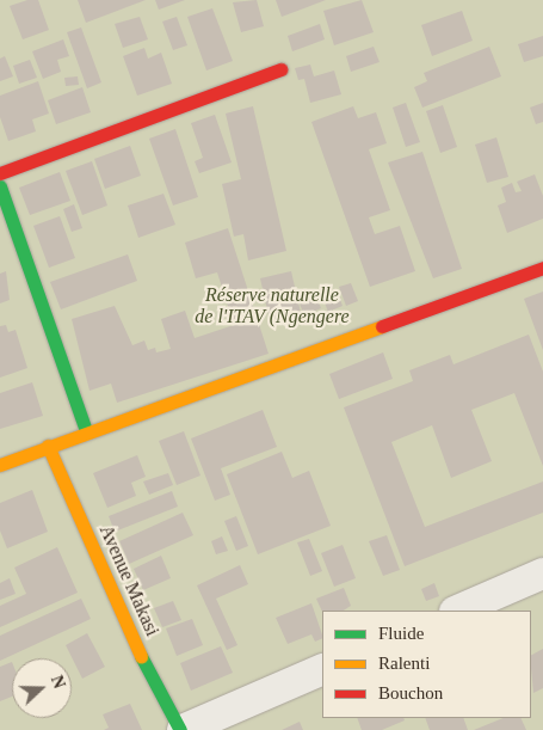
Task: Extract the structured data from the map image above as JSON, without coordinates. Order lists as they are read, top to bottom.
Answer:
{
  "streets": {
    "street": ["Avenue Makasi"]
  },
  "parks": ["Réserve naturelle de l'ITAV (Ngengere"],
  "legend": ["Fluide", "Ralenti", "Bouchon"],
  "north": "right"
}
